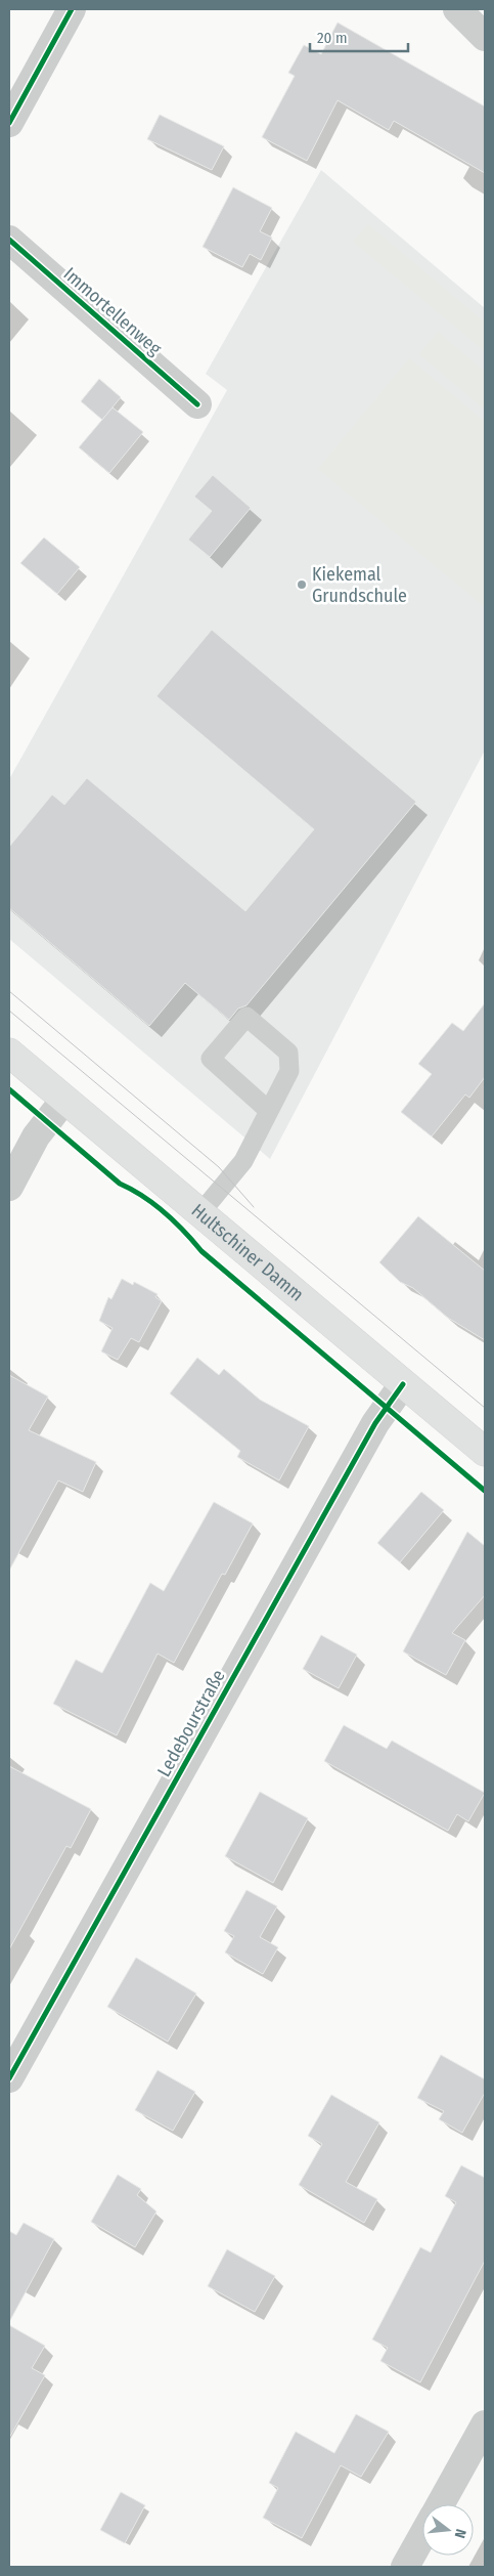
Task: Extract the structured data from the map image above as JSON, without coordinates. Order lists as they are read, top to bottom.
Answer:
{
  "streets": {
    "main road": ["Hultschiner Damm"],
    "street": ["Immortellenweg", "Ledebourstraße"]
  },
  "crossings": [
    ["Hultschiner Damm", "Ledebourstraße"]
  ],
  "places": ["Kiekemal Grundschule"],
  "scale_bar": "20 m",
  "north": "right"
}
